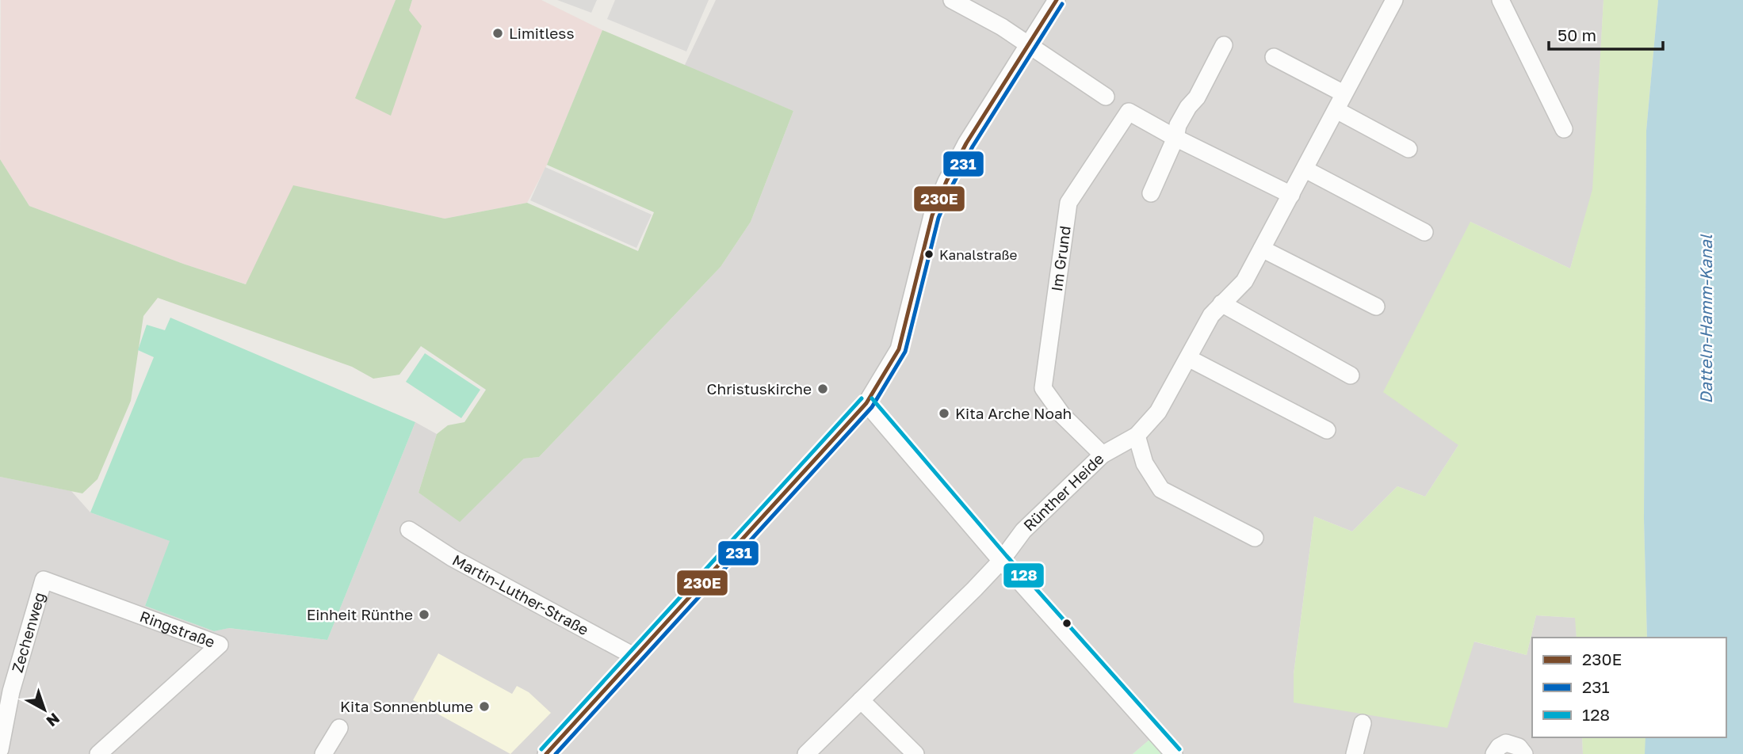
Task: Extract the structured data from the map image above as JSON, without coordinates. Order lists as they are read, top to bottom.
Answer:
{
  "streets": {
    "street": [
      "Im Grund",
      "Rünther Heide",
      "Martin-Luther-Straße",
      "Ringstraße",
      "Zechenweg"
    ]
  },
  "crossings": [
    ["Im Grund", "Rünther Heide"],
    ["Ringstraße", "Zechenweg"]
  ],
  "water": ["Datteln-Hamm-Kanal"],
  "places": [
    "Limitless",
    "Kanalstraße",
    "Christuskirche",
    "Kita Arche Noah",
    "Einheit Rünthe",
    "Kita Sonnenblume"
  ],
  "lines": ["transit line 230E", "transit line 231", "transit line 128"],
  "legend": ["230E", "231", "128"],
  "scale_bar": "50 m",
  "north": "bottom right"
}
